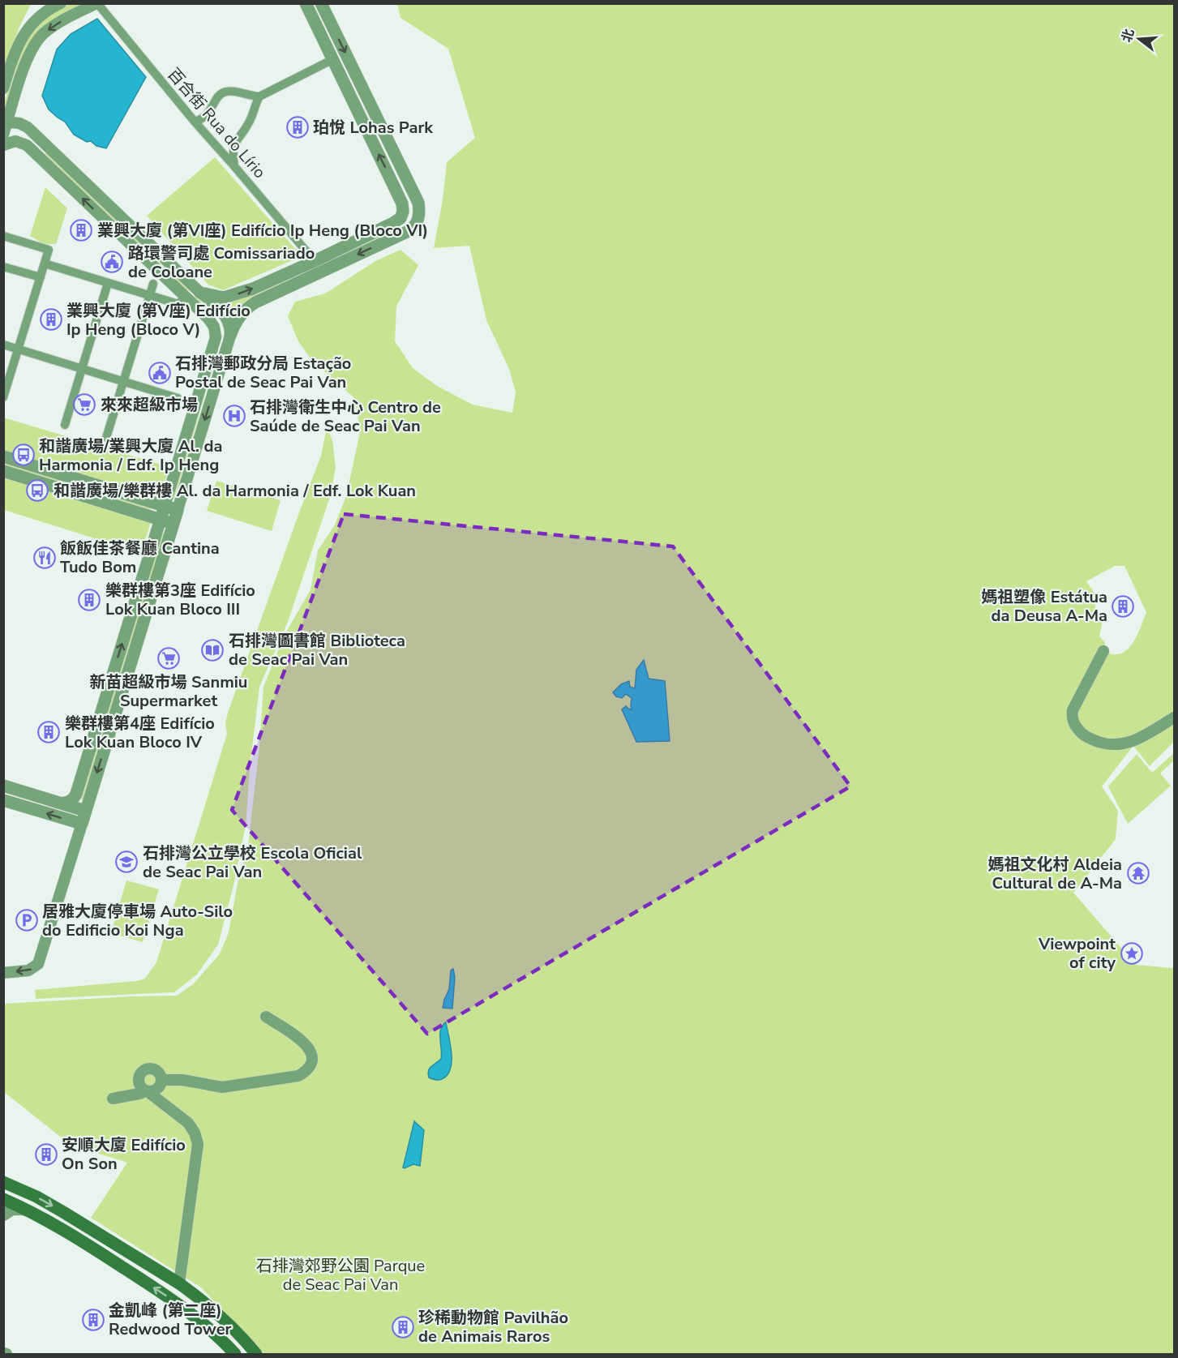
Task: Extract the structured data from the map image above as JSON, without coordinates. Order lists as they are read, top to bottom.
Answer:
{
  "streets": {
    "street": ["百合街 Rua do Lírio"]
  },
  "parks": ["石排灣郊野公園 Parque de Seac Pai Van"],
  "places": {
    "building": [
      "珀悅 Lohas Park",
      "業興大廈 (第VI座) Edifício Ip Heng (Bloco VI)",
      "業興大廈 (第V座) Edifício Ip Heng (Bloco V)",
      "樂群樓第3座 Edifício Lok Kuan Bloco III",
      "媽祖塑像 Estátua da Deusa A-Ma",
      "樂群樓第4座 Edifício Lok Kuan Bloco IV",
      "安順大廈 Edifício On Son",
      "金凱峰 (第二座) Redwood Tower",
      "珍稀動物館 Pavilhão de Animais Raros"
    ],
    "public building": ["路環警司處 Comissariado de Coloane", "石排灣郵政分局 Estação Postal de Seac Pai Van"],
    "supermarket": ["來來超級市場", "新苗超級市場 Sanmiu Supermarket"],
    "hospital": ["石排灣衛生中心 Centro de Saúde de Seac Pai Van"],
    "bus stop": ["和諧廣場/業興大廈 Al. da Harmonia / Edf. Ip Heng", "和諧廣場/樂群樓 Al. da Harmonia / Edf. Lok Kuan"],
    "restaurant": ["飯飯佳茶餐廳 Cantina Tudo Bom"],
    "library": ["石排灣圖書館 Biblioteca de Seac Pai Van"],
    "school or university": ["石排灣公立學校 Escola Oficial de Seac Pai Van"],
    "temple": ["媽祖文化村 Aldeia Cultural de A-Ma"],
    "parking": ["居雅大廈停車場 Auto-Silo do Edificio Koi Nga"],
    "place": ["Viewpoint of city"]
  },
  "north": "left"
}
